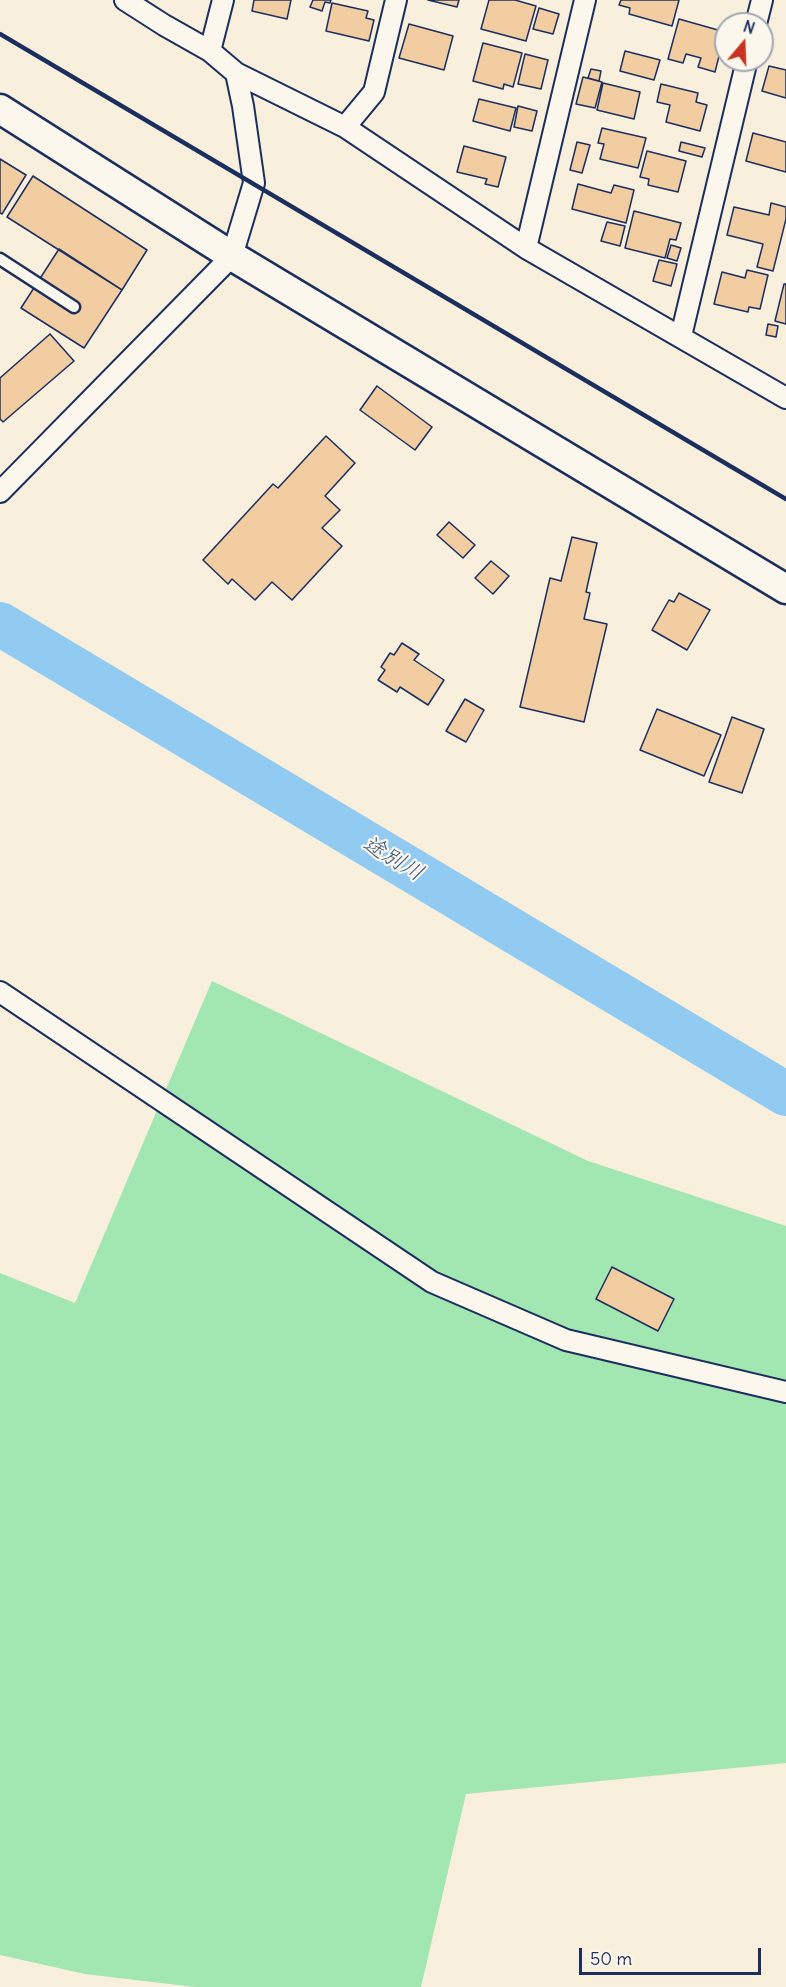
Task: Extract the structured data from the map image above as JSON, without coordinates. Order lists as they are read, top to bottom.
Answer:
{
  "water": ["途別川"],
  "scale_bar": "50 m",
  "north": "top"
}
